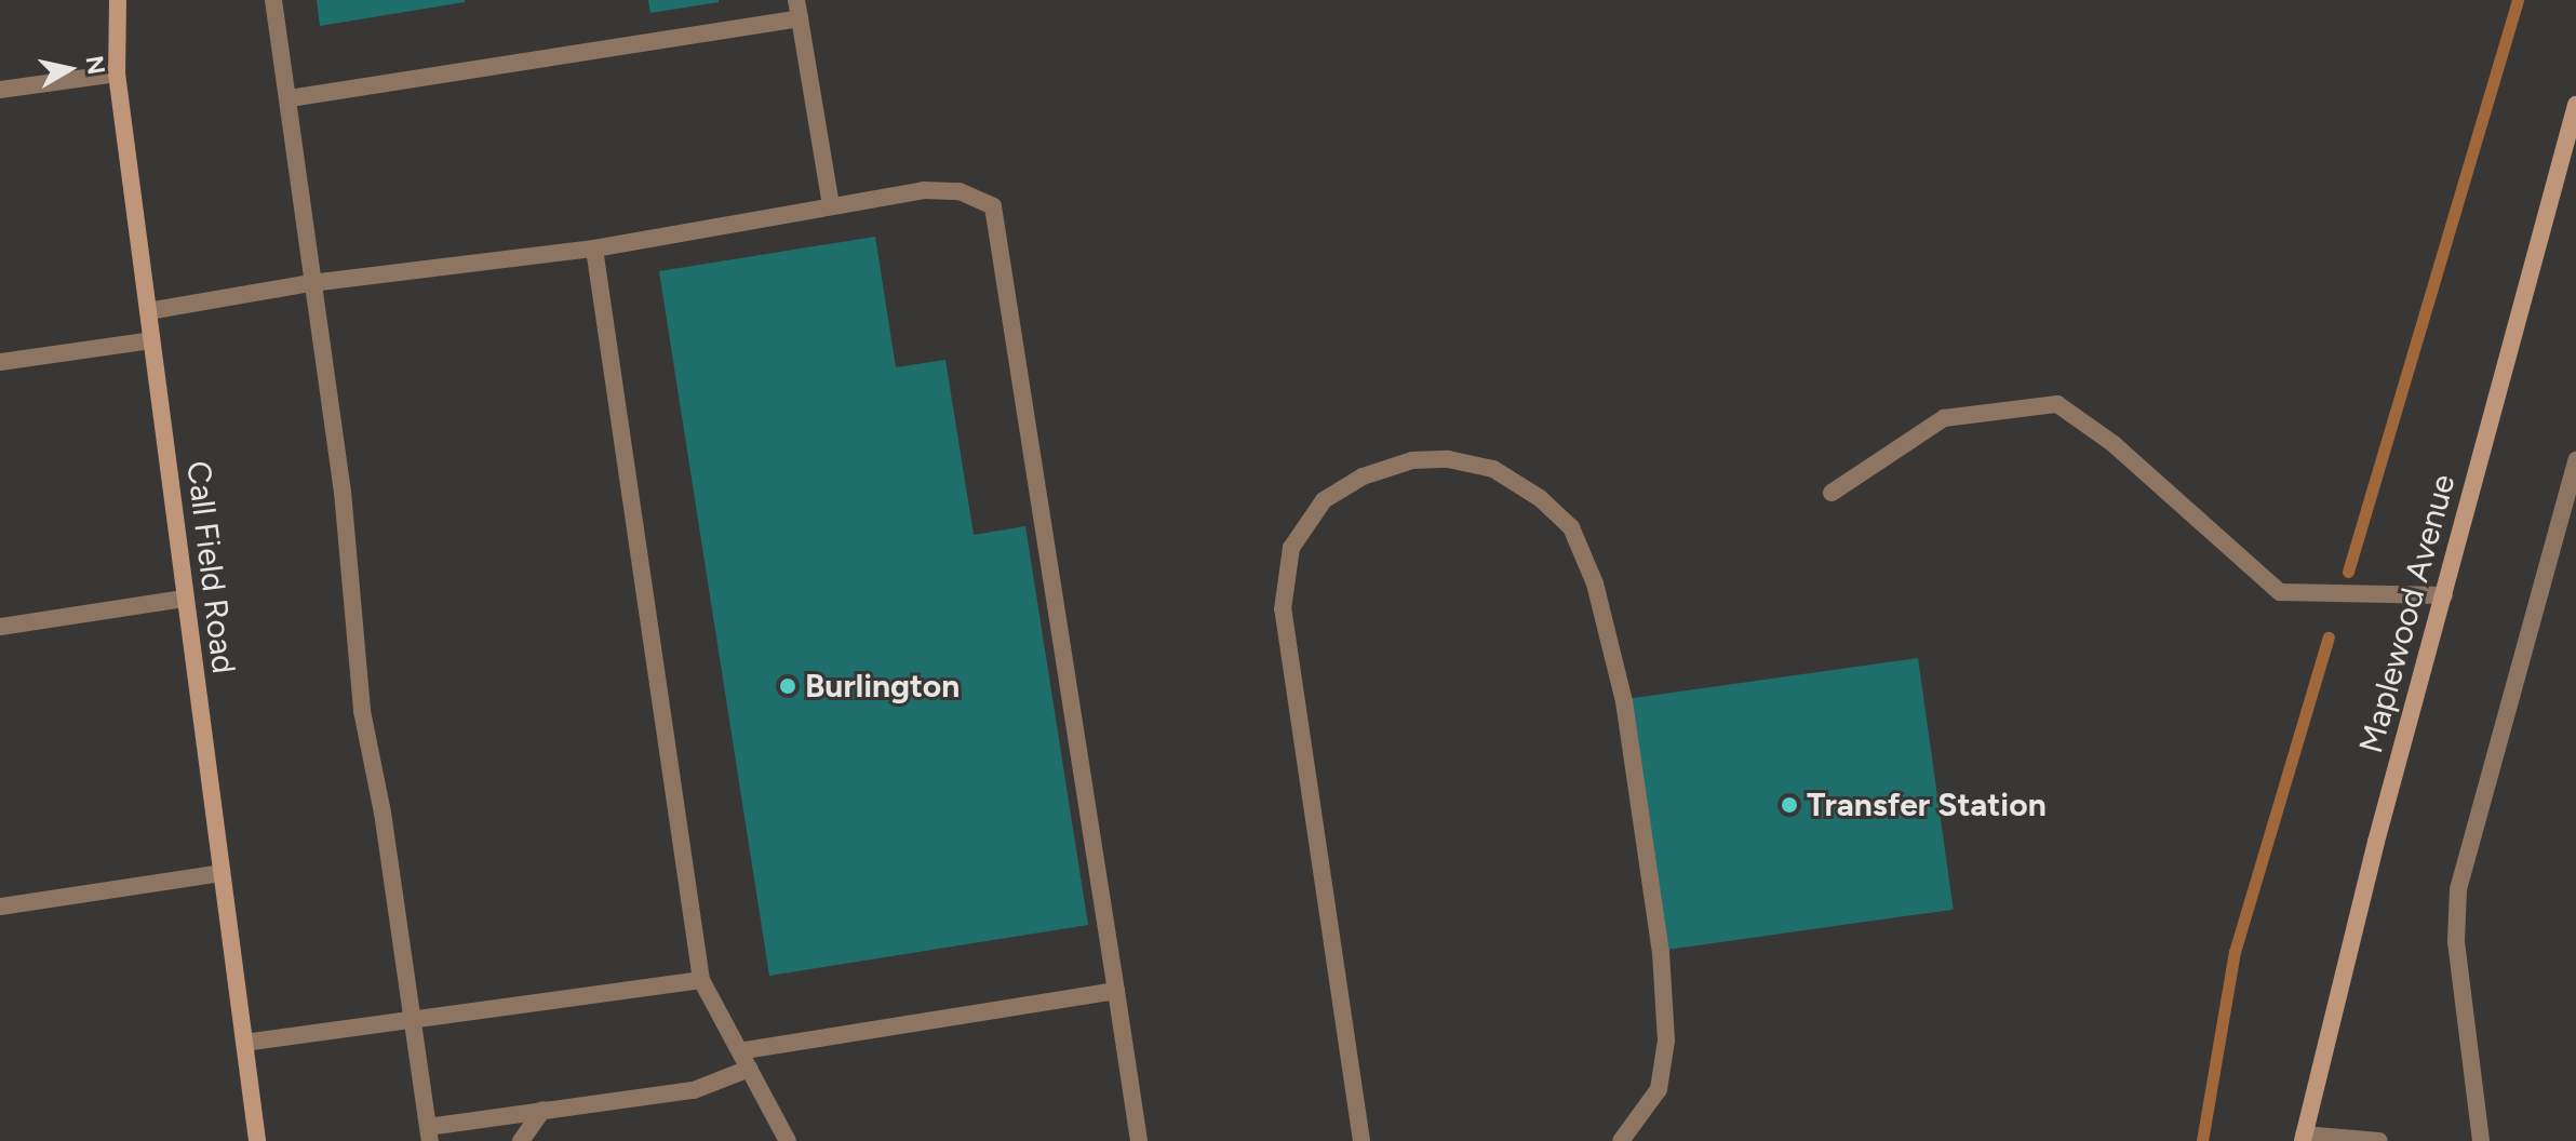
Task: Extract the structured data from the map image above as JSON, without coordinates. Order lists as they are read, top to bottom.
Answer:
{
  "streets": {
    "main road": ["Call Field Road", "Maplewood Avenue"]
  },
  "places": ["Burlington", "Transfer Station"],
  "north": "right"
}
